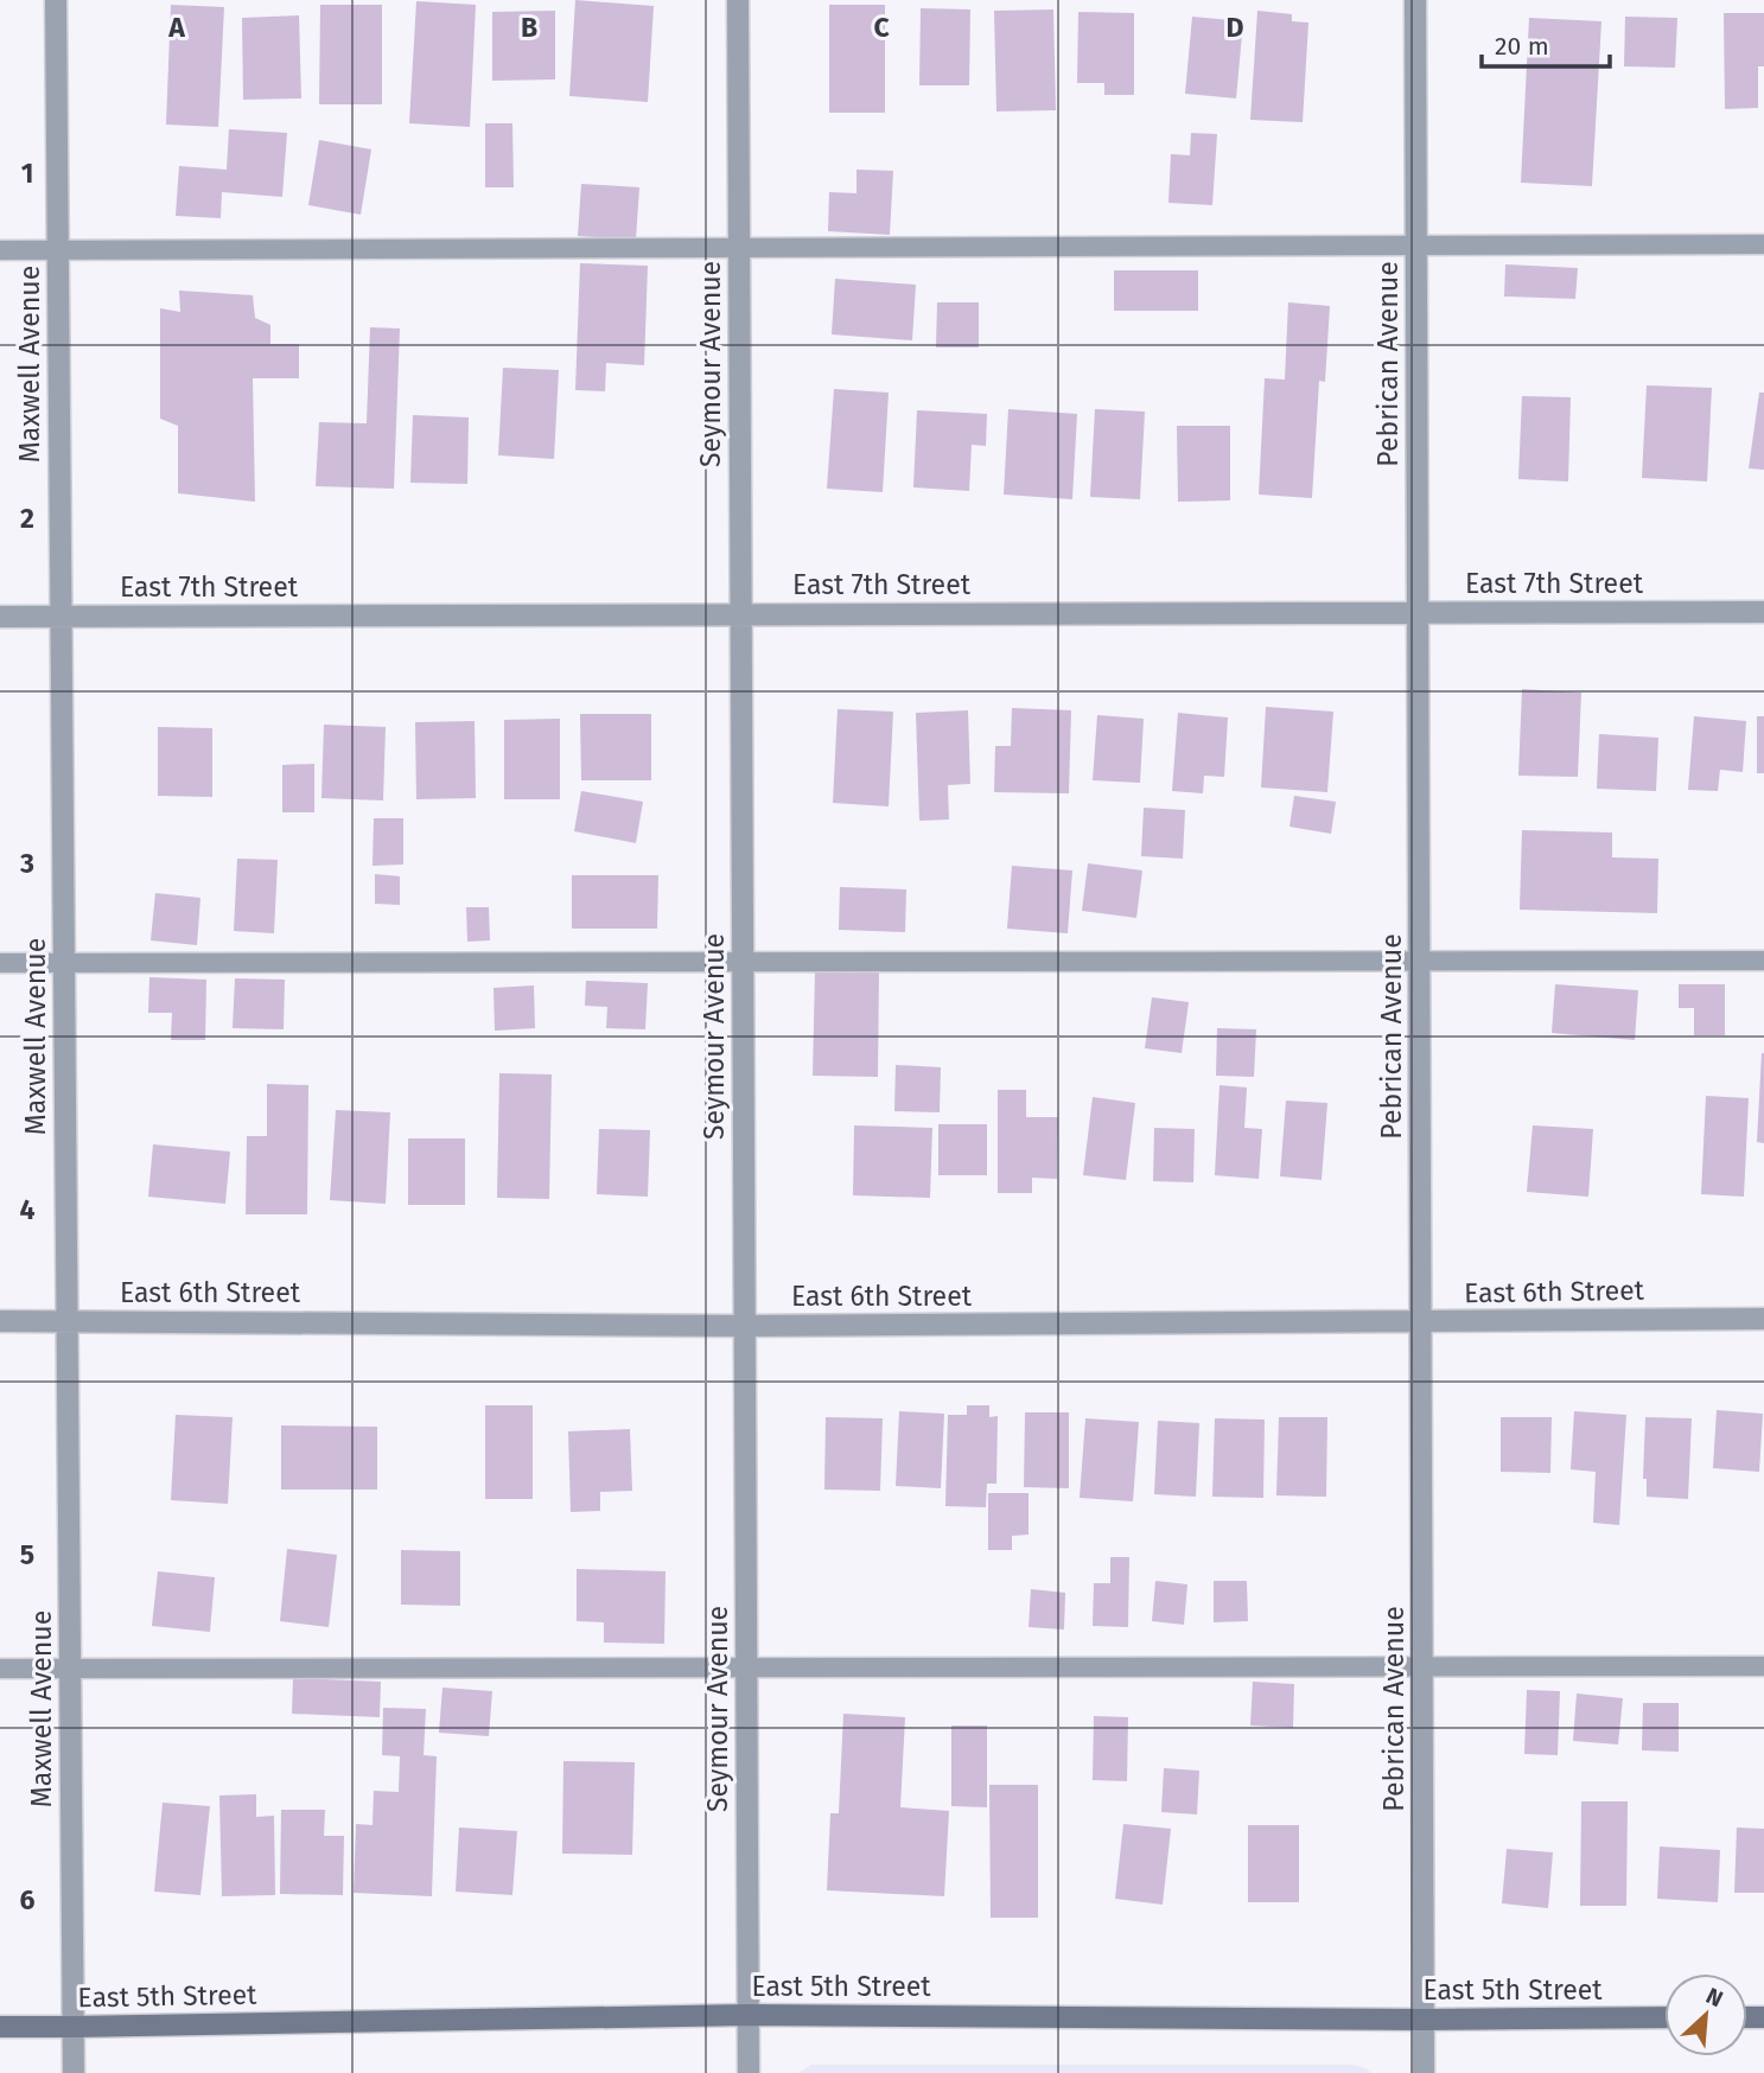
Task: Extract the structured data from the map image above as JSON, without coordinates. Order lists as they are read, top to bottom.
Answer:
{
  "streets": {
    "street": [
      "Maxwell Avenue",
      "Seymour Avenue",
      "Pebrican Avenue",
      "East 7th Street",
      "East 6th Street",
      "East 5th Street"
    ]
  },
  "crossings": [
    ["Maxwell Avenue", "East 7th Street"],
    ["Maxwell Avenue", "East 6th Street"],
    ["Maxwell Avenue", "East 5th Street"],
    ["Seymour Avenue", "East 7th Street"],
    ["Seymour Avenue", "East 6th Street"],
    ["Seymour Avenue", "East 5th Street"],
    ["Pebrican Avenue", "East 7th Street"],
    ["Pebrican Avenue", "East 6th Street"],
    ["Pebrican Avenue", "East 5th Street"]
  ],
  "scale_bar": "20 m",
  "north": "top right",
  "grid": {
    "columns": [
      "A",
      "B",
      "C",
      "D"
    ],
    "rows": [
      "1",
      "2",
      "3",
      "4",
      "5",
      "6"
    ]
  }
}
